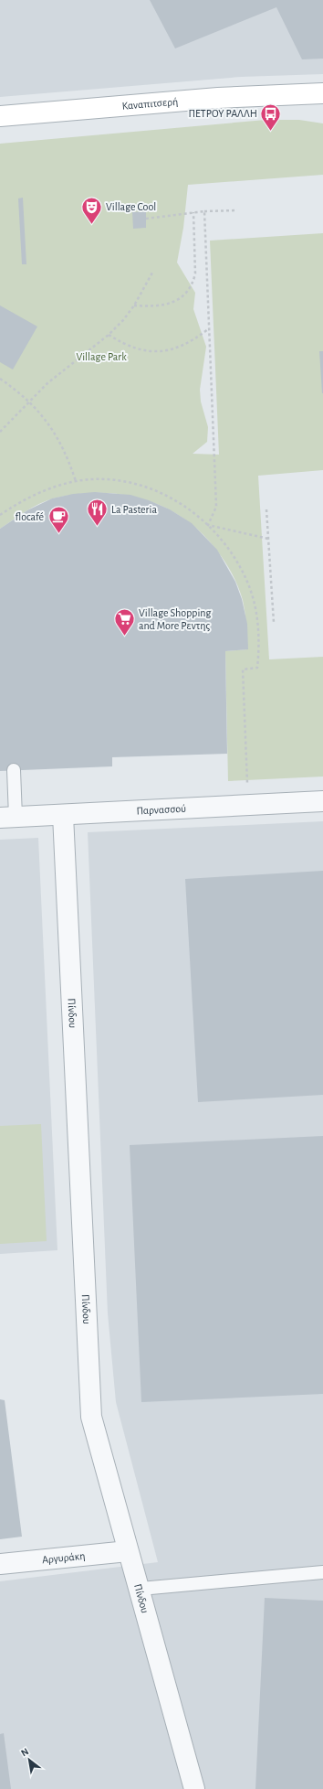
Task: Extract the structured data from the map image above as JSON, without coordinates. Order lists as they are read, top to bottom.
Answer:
{
  "streets": {
    "street": [
      "Καναπιτσερή",
      "Παρνασσού",
      "Πίνδου",
      "Αργυράκη"
    ]
  },
  "crossings": [
    ["Παρνασσού", "Πίνδου"],
    ["Πίνδου", "Αργυράκη"]
  ],
  "parks": ["Village Park"],
  "places": {
    "bus stop": ["ΠΕΤΡΟΥ ΡΑΛΛΗ"],
    "theatre": ["Village Cool"],
    "restaurant": ["La Pasteria"],
    "cafe": ["flocafé"],
    "supermarket": ["Village Shopping and More Ρεντης"]
  },
  "north": "top left"
}
